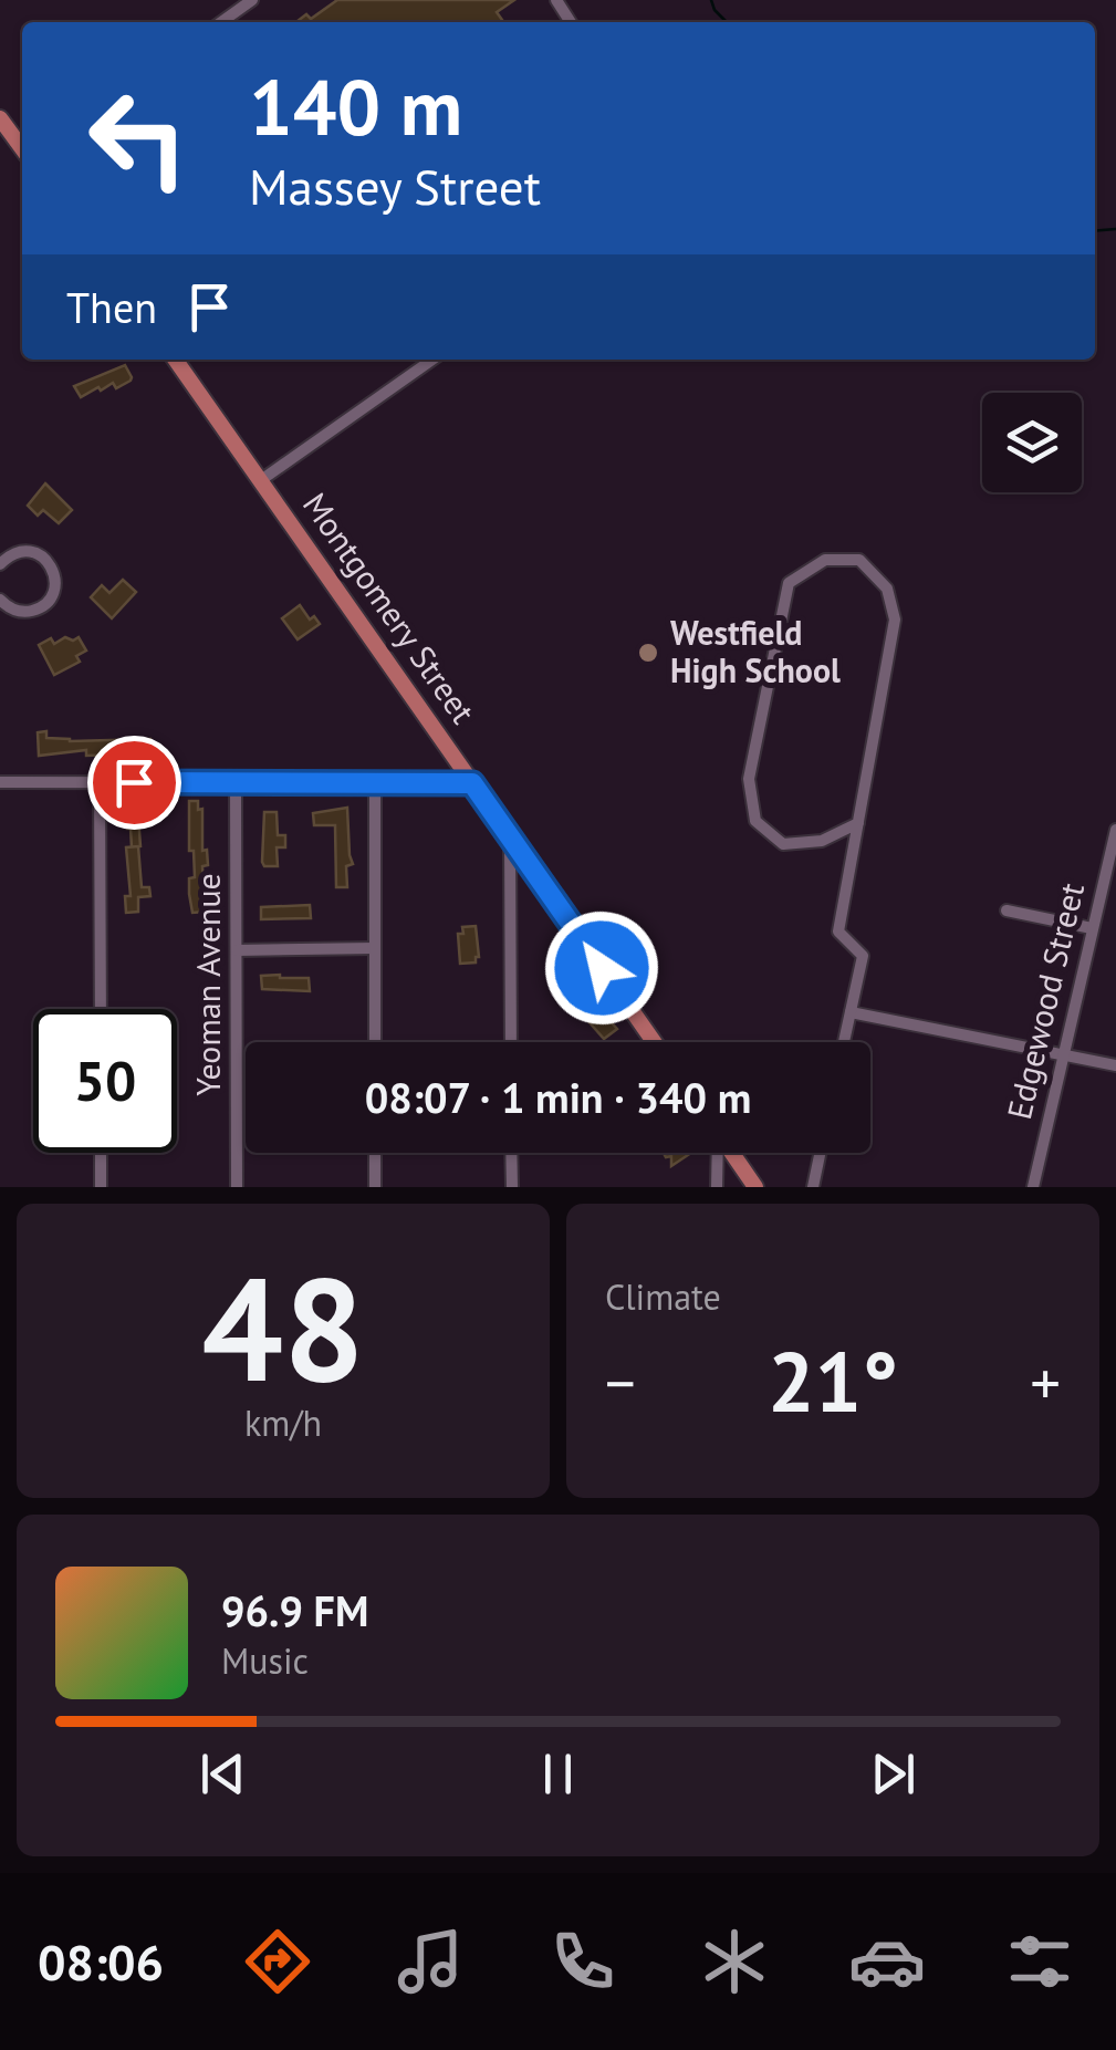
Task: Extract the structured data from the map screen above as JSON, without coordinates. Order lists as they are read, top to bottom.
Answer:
{
  "streets": {
    "main road": ["Montgomery Street"],
    "street": ["Yeoman Avenue", "Edgewood Street"]
  },
  "places": ["Westfield High School"],
  "page": {
    "turn": ["140 m", "Massey Street"],
    "then": "Then",
    "limit": "50",
    "trip": "08:07 · 1 min · 340 m",
    "tile": [
      ["48", "km/h"],
      "Climate"
    ],
    "heat": ["−", "21°", "+"],
    "song": ["96.9 FM", "Music"],
    "tabs": "08:06"
  }
}
